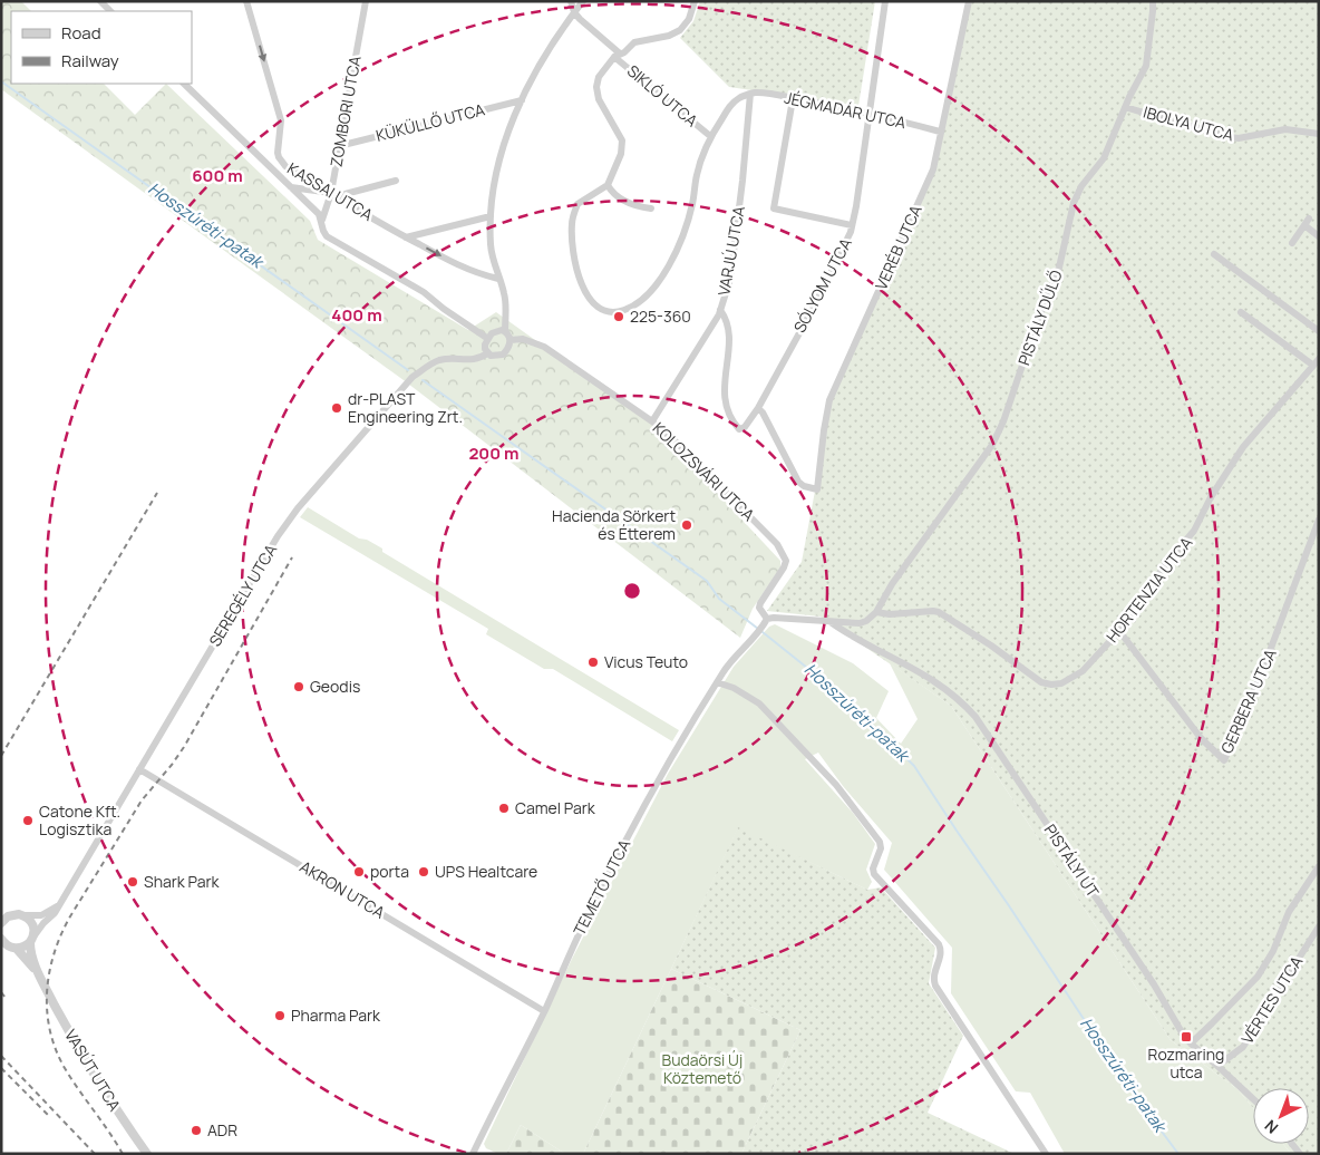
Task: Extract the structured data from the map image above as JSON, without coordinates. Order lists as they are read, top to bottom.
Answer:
{
  "streets": {
    "street": [
      "SIKLÓ UTCA",
      "JÉGMADÁR UTCA",
      "ZOMBORI UTCA",
      "KÜKÜLLŐ UTCA",
      "IBOLYA UTCA",
      "KASSAI UTCA",
      "VERÉB UTCA",
      "VARJÚ UTCA",
      "SÓLYOM UTCA",
      "PISTÁLY DŰLŐ",
      "KOLOZSVÁRI UTCA",
      "HORTENZIA UTCA",
      "SEREGÉLY UTCA",
      "GERBERA UTCA",
      "PISTÁLYI ÚT",
      "TEMETŐ UTCA",
      "AKRON UTCA",
      "VÉRTES UTCA",
      "VASÚT UTCA"
    ]
  },
  "crossings": [
    ["JÉGMADÁR UTCA", "VERÉB UTCA"],
    ["JÉGMADÁR UTCA", "VARJÚ UTCA"],
    ["JÉGMADÁR UTCA", "SÓLYOM UTCA"],
    ["ZOMBORI UTCA", "KÜKÜLLŐ UTCA"],
    ["ZOMBORI UTCA", "KASSAI UTCA"],
    ["IBOLYA UTCA", "PISTÁLY DŰLŐ"],
    ["VERÉB UTCA", "SÓLYOM UTCA"],
    ["VARJÚ UTCA", "SÓLYOM UTCA"],
    ["VARJÚ UTCA", "KOLOZSVÁRI UTCA"],
    ["PISTÁLY DŰLŐ", "HORTENZIA UTCA"],
    ["KOLOZSVÁRI UTCA", "SEREGÉLY UTCA"],
    ["KOLOZSVÁRI UTCA", "TEMETŐ UTCA"],
    ["HORTENZIA UTCA", "GERBERA UTCA"],
    ["SEREGÉLY UTCA", "AKRON UTCA"],
    ["SEREGÉLY UTCA", "VASÚT UTCA"],
    ["PISTÁLYI ÚT", "VÉRTES UTCA"],
    ["TEMETŐ UTCA", "AKRON UTCA"]
  ],
  "water": ["Hosszúréti-patak"],
  "parks": ["Budaörsi Új Köztemető"],
  "places": {
    "other": [
      "225-360",
      "dr-PLAST Engineering Zrt.",
      "Hacienda Sörkert és Étterem",
      "Vicus Teuto",
      "Geodis",
      "Camel Park",
      "Catone Kft. Logisztika",
      "porta",
      "UPS Healtcare",
      "Shark Park",
      "Pharma Park",
      "ADR"
    ],
    "transit": ["Rozmaring utca"]
  },
  "legend": ["Road", "Railway"],
  "north": "bottom left",
  "rings": ["600 m", "400 m", "200 m"]
}
